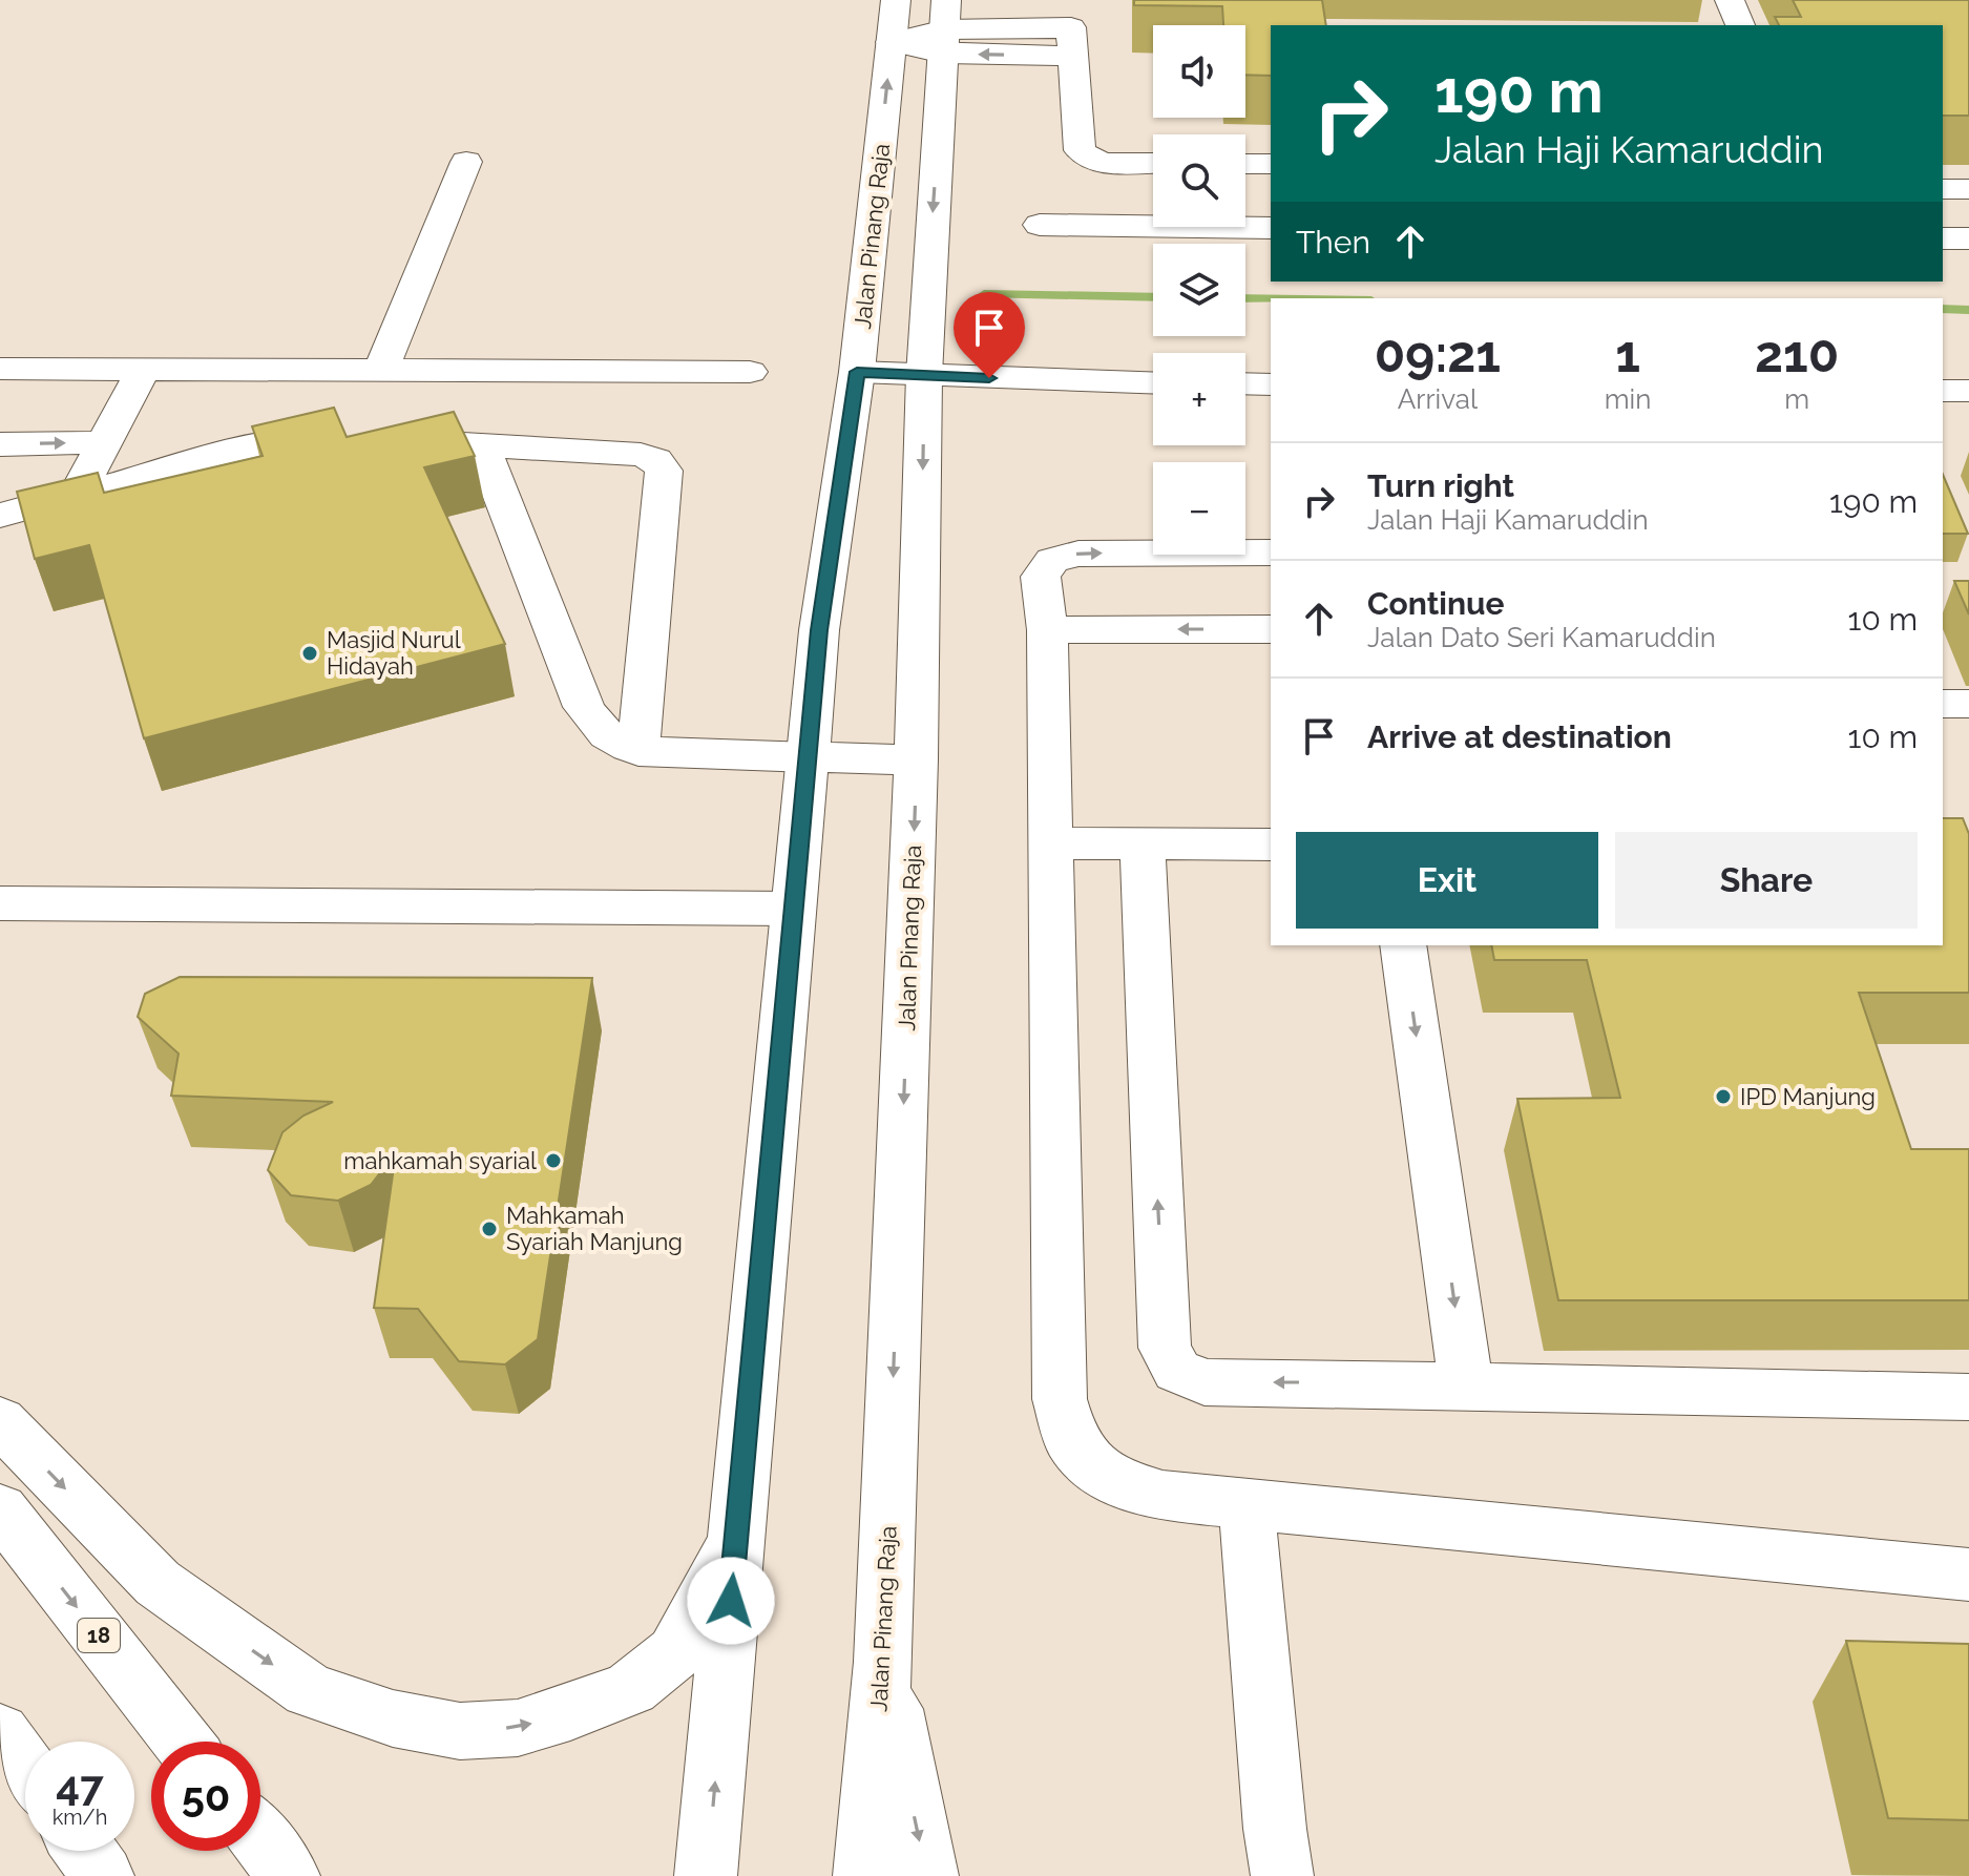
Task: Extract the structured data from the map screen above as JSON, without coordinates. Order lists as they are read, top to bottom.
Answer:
{
  "streets": {
    "main road": ["Jalan Pinang Raja", "18"]
  },
  "places": [
    "Masjid Nurul Hidayah",
    "IPD Manjung",
    "mahkamah syarial",
    "Mahkamah Syariah Manjung"
  ],
  "page": {
    "map_buttons": ["+", "−"],
    "turn": ["190 m", "Jalan Haji Kamaruddin"],
    "then": "Then",
    "eta": [
      "09:21",
      "Arrival",
      "1",
      "min",
      "210",
      "m"
    ],
    "list": [
      {
        "name": "Turn right",
        "note": "Jalan Haji Kamaruddin",
        "value": "190 m"
      },
      {
        "name": "Continue",
        "note": "Jalan Dato Seri Kamaruddin",
        "value": "10 m"
      },
      {
        "name": "Arrive at destination",
        "value": "10 m"
      }
    ],
    "buttons": ["Exit", "Share"],
    "speed": "47 km/h",
    "limit": "50"
  }
}
